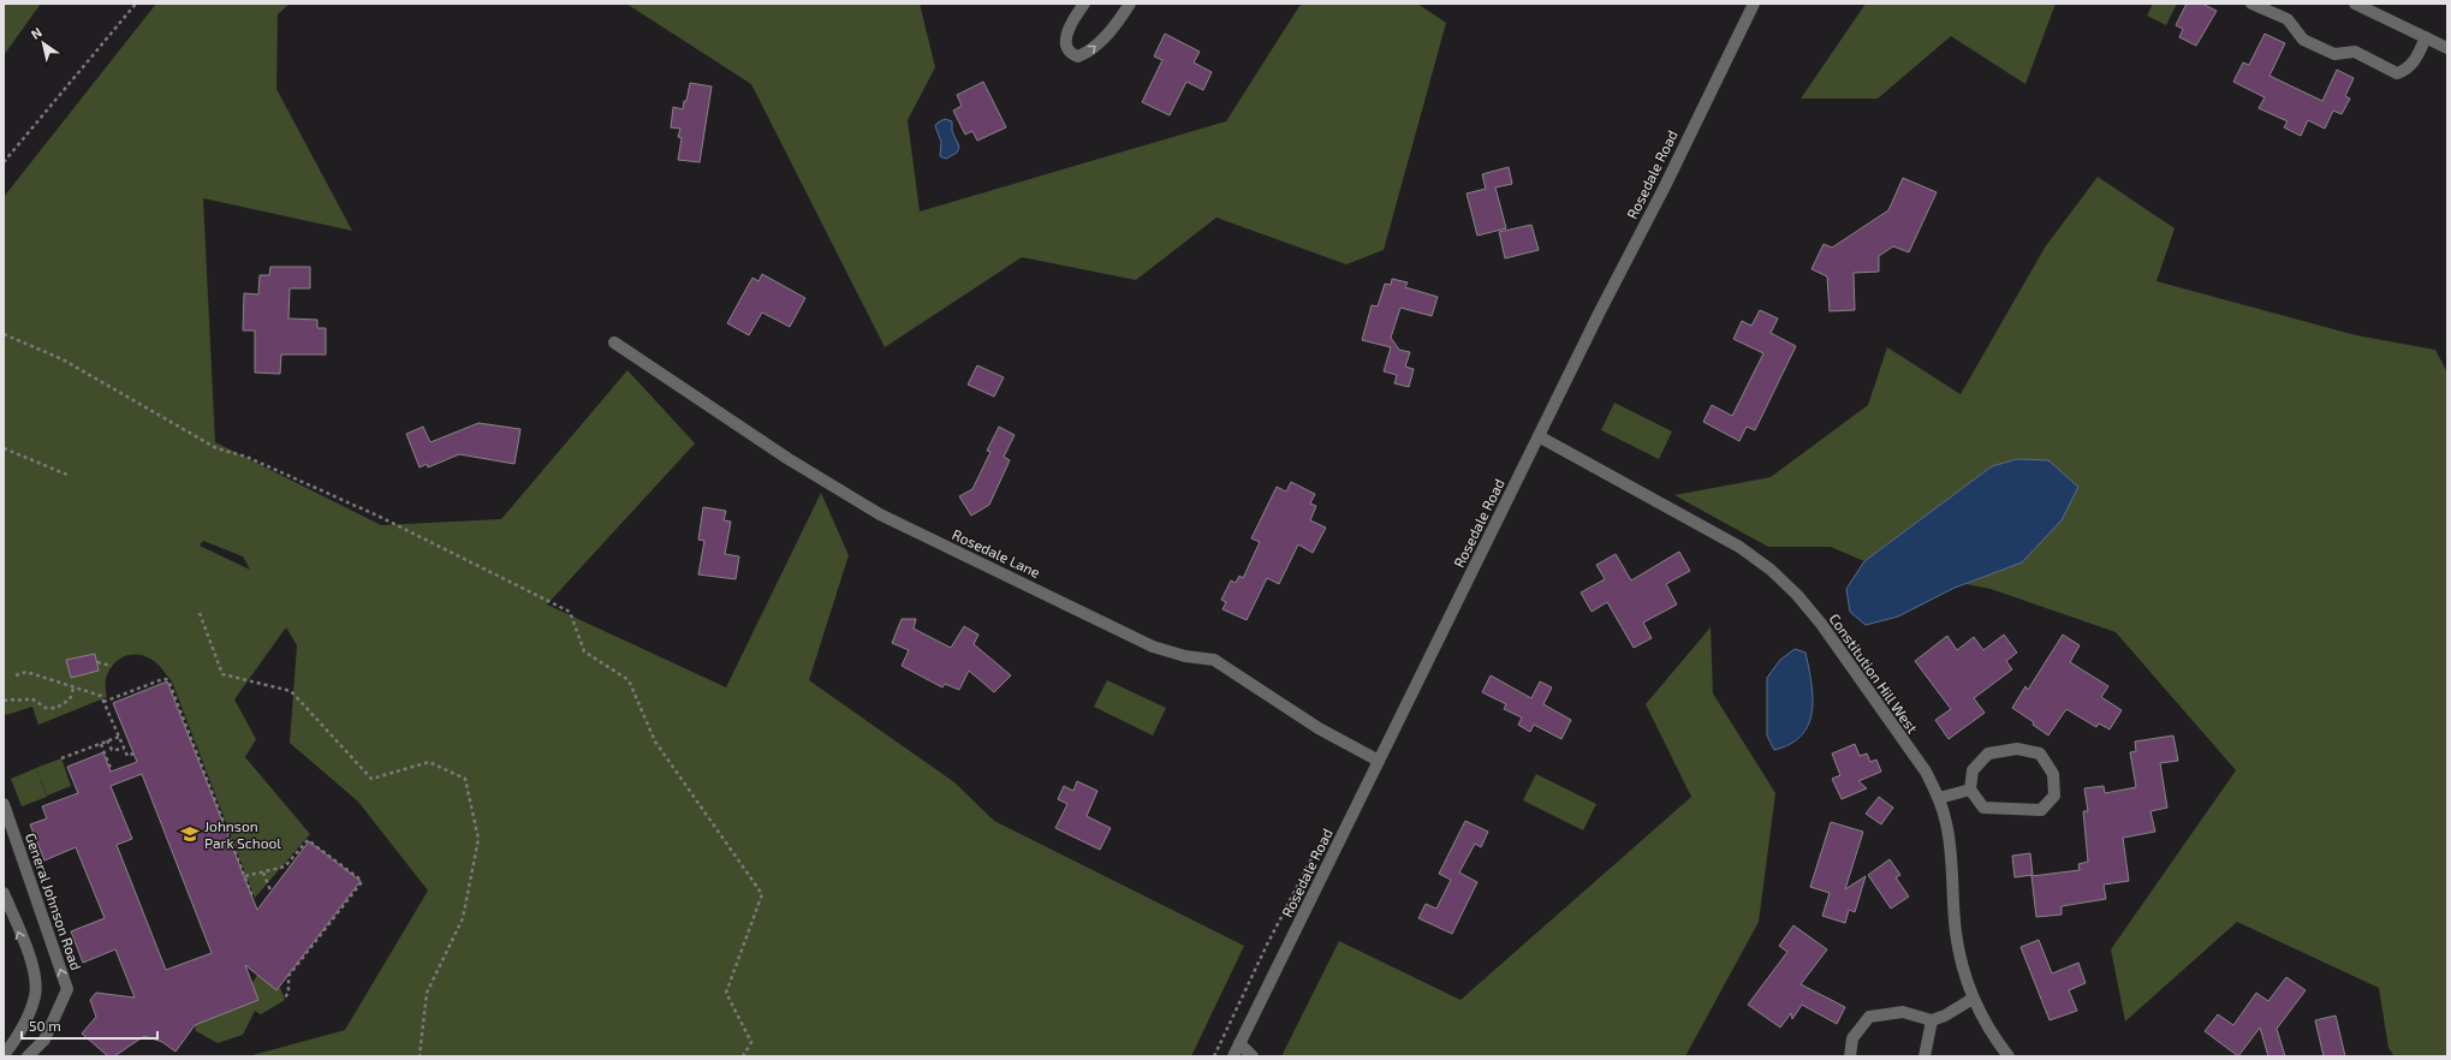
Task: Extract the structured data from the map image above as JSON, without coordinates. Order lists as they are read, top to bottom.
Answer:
{
  "streets": {
    "street": [
      "Rosedale Road",
      "Rosedale Lane",
      "Constitution Hill West",
      "General Johnson Road"
    ]
  },
  "crossings": [
    ["Rosedale Road", "Rosedale Lane"],
    ["Rosedale Road", "Constitution Hill West"]
  ],
  "places": {
    "school or university": ["Johnson Park School"]
  },
  "scale_bar": "50 m",
  "north": "top left"
}
